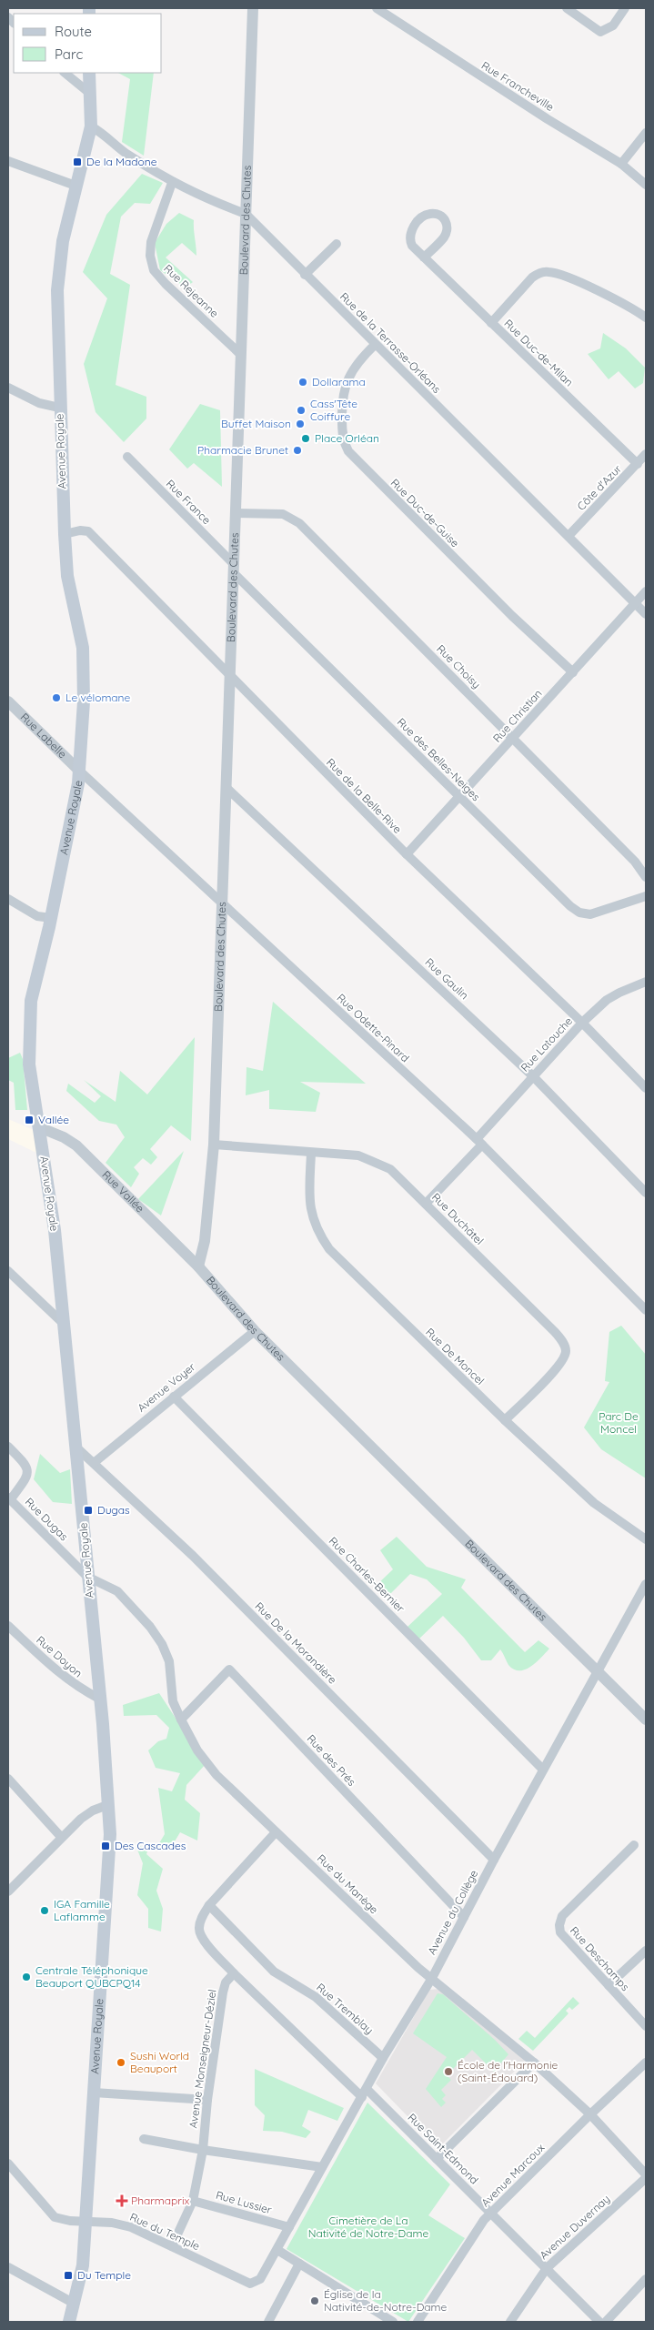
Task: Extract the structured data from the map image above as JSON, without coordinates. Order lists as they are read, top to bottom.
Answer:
{
  "streets": {
    "main road": ["Avenue Royale"],
    "street": [
      "Rue Francheville",
      "Boulevard des Chutes",
      "Rue Rejeanne",
      "Rue de la Terrasse-Orléans",
      "Rue Duc-de-Milan",
      "Côte d'Azur",
      "Rue France",
      "Rue Duc-de-Guise",
      "Rue Choisy",
      "Rue Christian",
      "Rue Labelle",
      "Rue des Belles-Neiges",
      "Rue de la Belle-Rive",
      "Rue Gaulin",
      "Rue Odette-Pinard",
      "Rue Latouche",
      "Rue Vallée",
      "Rue Duchâtel",
      "Rue De Moncel",
      "Avenue Voyer",
      "Rue Dugas",
      "Rue Charles-Bernier",
      "Rue De la Morandière",
      "Rue Doyon",
      "Rue des Prés",
      "Rue du Manège",
      "Avenue du Collège",
      "Rue Deschamps",
      "Rue Tremblay",
      "Avenue Monseigneur-Déziel",
      "Rue Saint-Edmond",
      "Avenue Marcoux",
      "Rue Lussier",
      "Avenue Duvernay",
      "Rue du Temple"
    ]
  },
  "crossings": [
    ["Boulevard des Chutes", "Rue Rejeanne"],
    ["Boulevard des Chutes", "Rue de la Terrasse-Orléans"],
    ["Boulevard des Chutes", "Rue France"],
    ["Boulevard des Chutes", "Rue Choisy"],
    ["Boulevard des Chutes", "Rue des Belles-Neiges"],
    ["Boulevard des Chutes", "Rue de la Belle-Rive"],
    ["Boulevard des Chutes", "Rue Gaulin"],
    ["Boulevard des Chutes", "Rue Odette-Pinard"],
    ["Boulevard des Chutes", "Rue Vallée"],
    ["Boulevard des Chutes", "Rue Duchâtel"],
    ["Boulevard des Chutes", "Avenue Voyer"],
    ["Boulevard des Chutes", "Avenue du Collège"],
    ["Rue Rejeanne", "Rue de la Terrasse-Orléans"],
    ["Rue de la Terrasse-Orléans", "Avenue Royale"],
    ["Rue de la Terrasse-Orléans", "Côte d'Azur"],
    ["Rue de la Terrasse-Orléans", "Rue Duc-de-Guise"],
    ["Rue de la Terrasse-Orléans", "Rue Christian"],
    ["Rue Duc-de-Milan", "Côte d'Azur"],
    ["Avenue Royale", "Rue Labelle"],
    ["Avenue Royale", "Rue de la Belle-Rive"],
    ["Avenue Royale", "Rue Odette-Pinard"],
    ["Avenue Royale", "Rue Vallée"],
    ["Avenue Royale", "Rue Dugas"],
    ["Avenue Royale", "Rue De la Morandière"],
    ["Avenue Royale", "Rue Doyon"],
    ["Avenue Royale", "Rue du Manège"],
    ["Avenue Royale", "Rue du Temple"],
    ["Rue France", "Rue des Belles-Neiges"],
    ["Rue Duc-de-Guise", "Rue Christian"],
    ["Rue Choisy", "Rue Christian"],
    ["Rue Christian", "Rue des Belles-Neiges"],
    ["Rue Christian", "Rue de la Belle-Rive"],
    ["Rue Labelle", "Rue Odette-Pinard"],
    ["Rue de la Belle-Rive", "Rue Latouche"],
    ["Rue Gaulin", "Rue Latouche"],
    ["Rue Odette-Pinard", "Rue Latouche"],
    ["Rue Latouche", "Rue Duchâtel"],
    ["Rue Duchâtel", "Rue De Moncel"],
    ["Avenue Voyer", "Rue Charles-Bernier"],
    ["Avenue Voyer", "Rue De la Morandière"],
    ["Rue Dugas", "Rue du Manège"],
    ["Rue Charles-Bernier", "Avenue du Collège"],
    ["Rue De la Morandière", "Avenue du Collège"],
    ["Rue des Prés", "Rue du Manège"],
    ["Rue des Prés", "Avenue du Collège"],
    ["Rue du Manège", "Avenue du Collège"],
    ["Rue du Manège", "Avenue Marcoux"],
    ["Rue du Manège", "Avenue Duvernay"],
    ["Avenue du Collège", "Rue Tremblay"],
    ["Avenue du Collège", "Rue Saint-Edmond"],
    ["Avenue du Collège", "Rue Lussier"],
    ["Avenue du Collège", "Rue du Temple"],
    ["Avenue Monseigneur-Déziel", "Rue Saint-Edmond"],
    ["Avenue Monseigneur-Déziel", "Rue Lussier"],
    ["Avenue Monseigneur-Déziel", "Rue du Temple"],
    ["Rue Saint-Edmond", "Avenue Marcoux"],
    ["Rue Saint-Edmond", "Avenue Duvernay"]
  ],
  "parks": ["Parc De Moncel", "Cimetière de La Nativité de Notre-Dame"],
  "places": {
    "transit": [
      "De la Madone",
      "Vallée",
      "Dugas",
      "Des Cascades",
      "Du Temple"
    ],
    "other": [
      "Dollarama",
      "Cass'Tête Coiffure",
      "Buffet Maison",
      "Place Orléan",
      "Pharmacie Brunet",
      "Le vélomane",
      "IGA Famille Laflamme",
      "Centrale Téléphonique Beauport QUBCPQ14",
      "Sushi World Beauport",
      "École de l'Harmonie (Saint-Édouard)",
      "Église de la Nativité-de-Notre-Dame"
    ],
    "health": ["Pharmaprix"]
  },
  "legend": ["Route", "Parc"]
}
